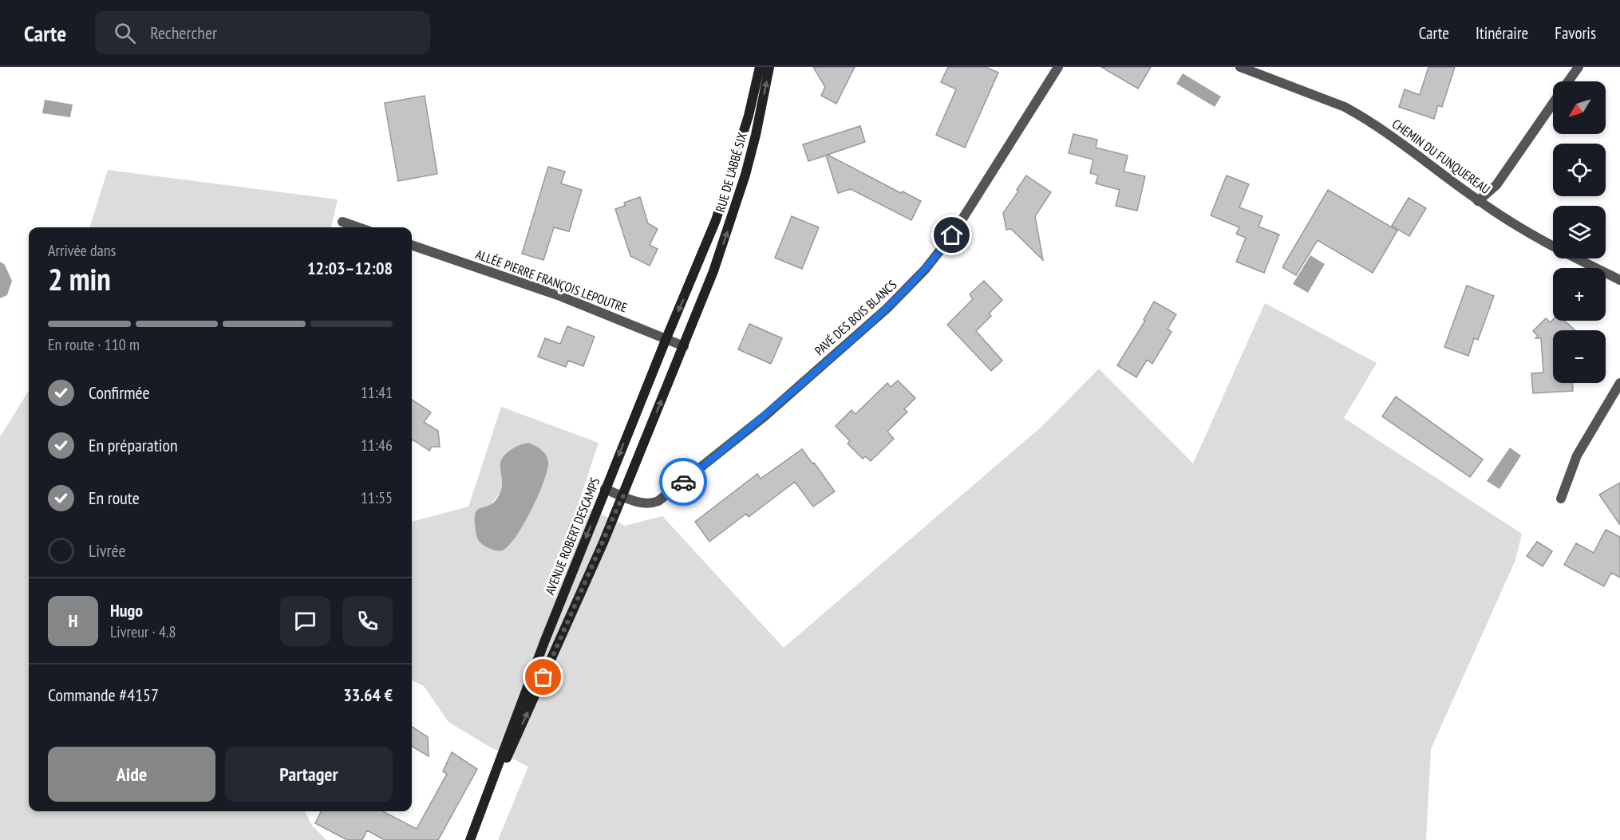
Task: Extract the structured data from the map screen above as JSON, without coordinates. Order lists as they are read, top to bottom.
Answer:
{
  "streets": {
    "main road": ["RUE DE L'ABBÉ SIX", "AVENUE ROBERT DESCAMPS"],
    "street": ["CHEMIN DU FUNQUEREAU", "ALLÉE PIERRE FRANÇOIS LEPOUTRE", "PAVÉ DES BOIS BLANCS"]
  },
  "crossings": [
    ["RUE DE L'ABBÉ SIX", "AVENUE ROBERT DESCAMPS"],
    ["ALLÉE PIERRE FRANÇOIS LEPOUTRE", "AVENUE ROBERT DESCAMPS"],
    ["PAVÉ DES BOIS BLANCS", "AVENUE ROBERT DESCAMPS"]
  ],
  "north": "bottom left",
  "page": {
    "header": "Carte",
    "search": "Rechercher",
    "nav": ["Carte", "Itinéraire", "Favoris"],
    "map_buttons": ["+", "−"],
    "heading": ["2 min", "Arrivée dans", "12:03–12:08"],
    "panel": [
      "Hugo",
      "Livreur · 4.8",
      "Commande #4157",
      "33.64 €"
    ],
    "bar": "En route · 110 m",
    "list": [
      ["Confirmée", "11:41"],
      ["En préparation", "11:46"],
      ["En route", "11:55"],
      "Livrée"
    ],
    "round": "H",
    "buttons": ["Aide", "Partager"]
  }
}
